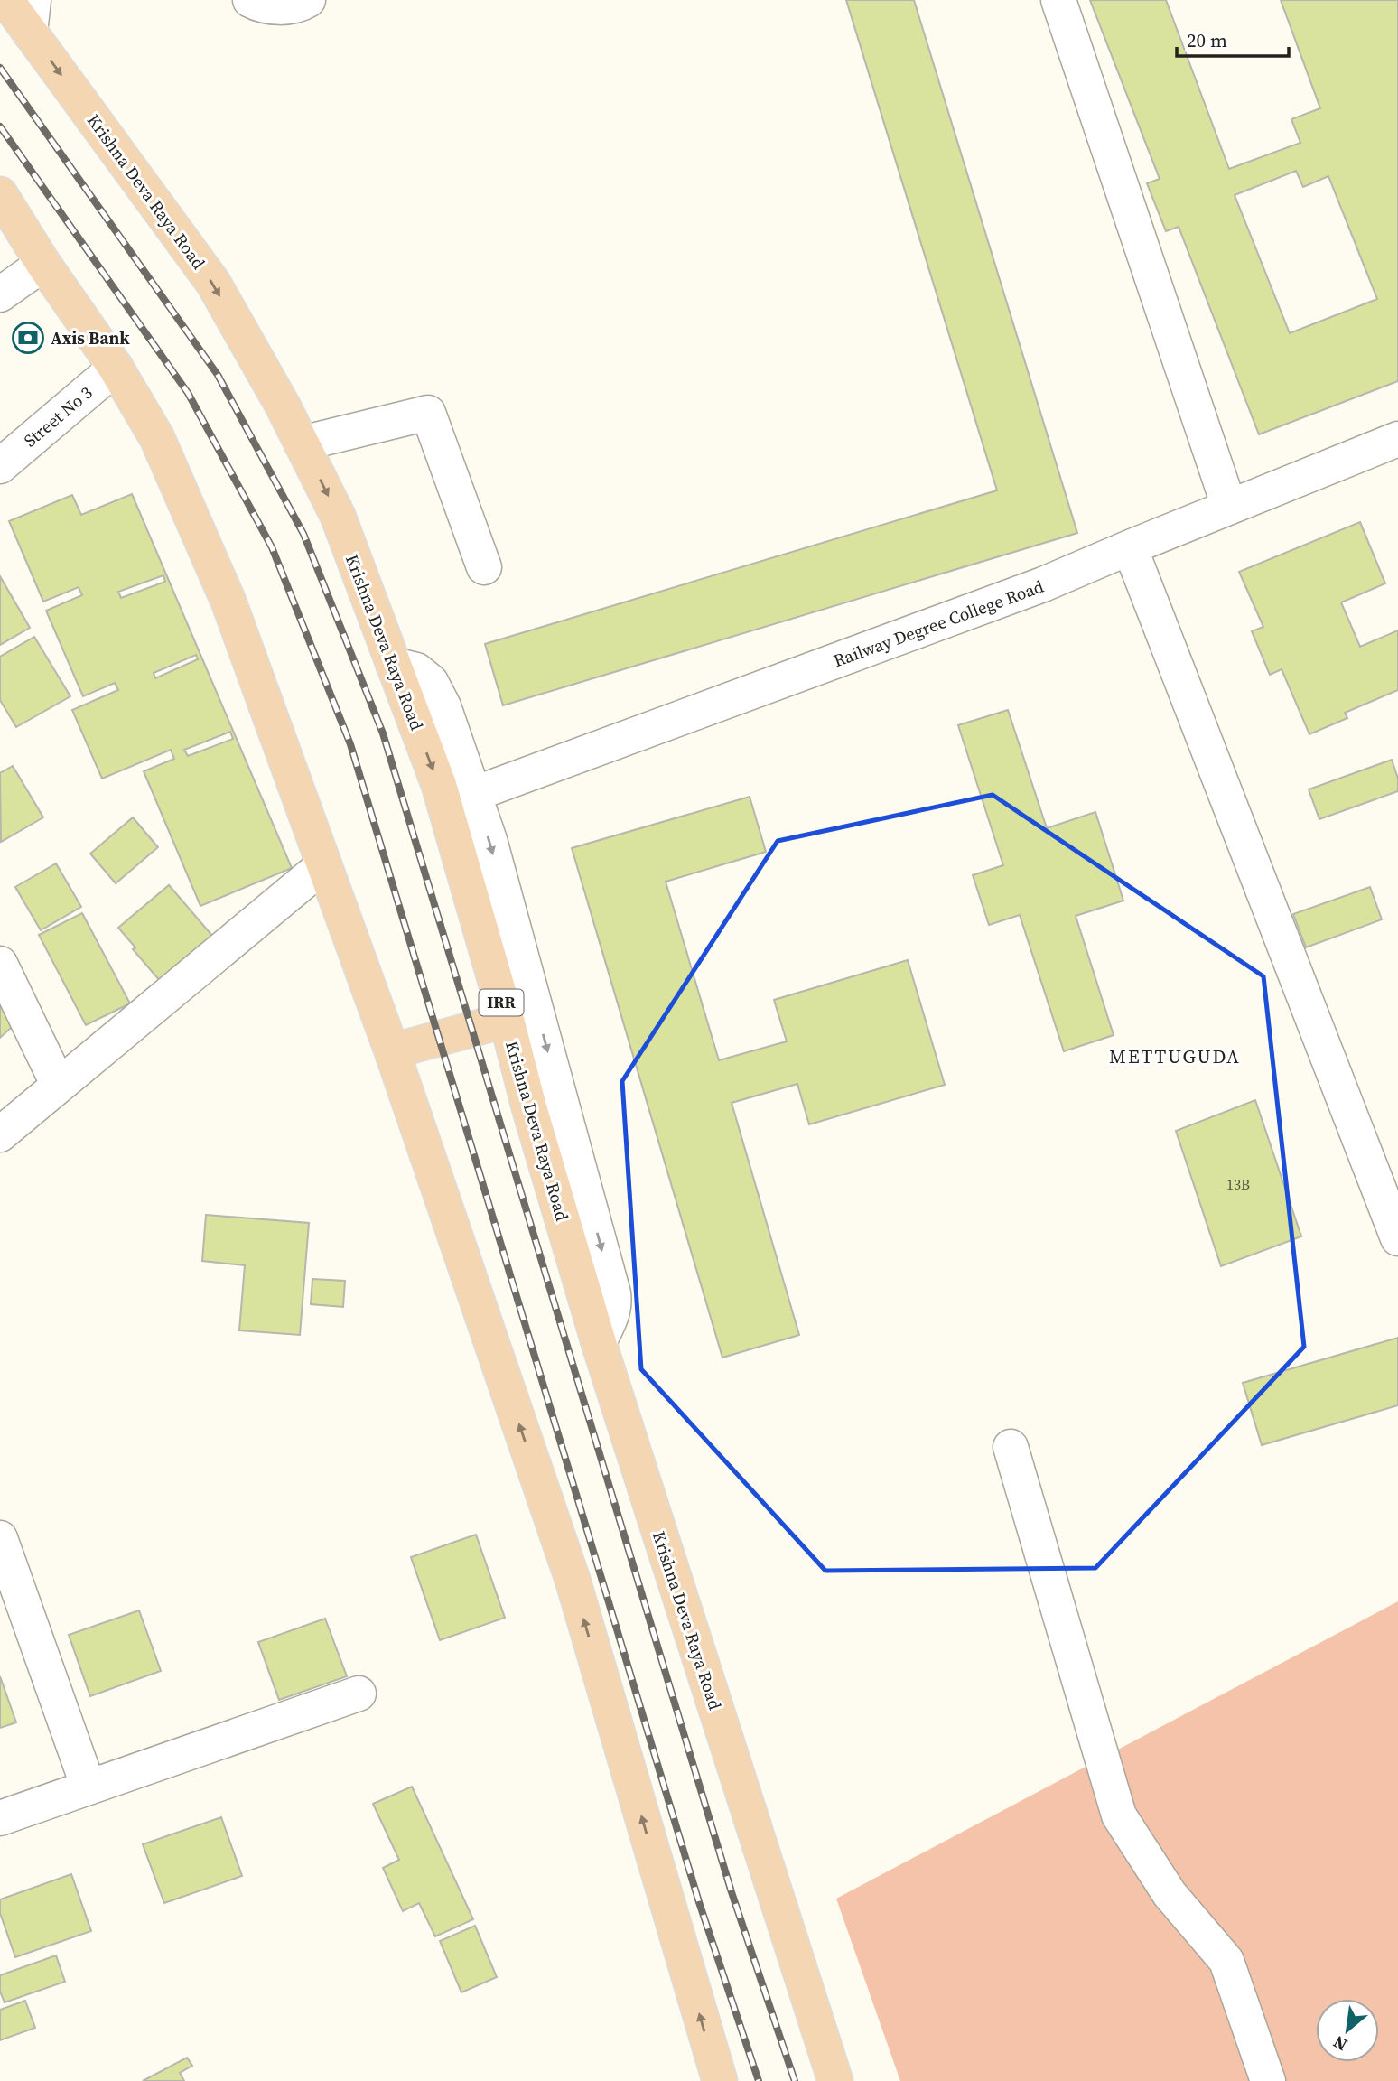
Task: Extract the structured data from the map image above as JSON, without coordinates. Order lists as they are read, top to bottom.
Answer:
{
  "streets": {
    "main road": ["Krishna Deva Raya Road", "IRR"],
    "street": ["Street No 3", "Railway Degree College Road"]
  },
  "districts": ["METTUGUDA"],
  "places": {
    "bank": ["Axis Bank"]
  },
  "house_numbers": ["13B"],
  "scale_bar": "20 m",
  "north": "bottom left"
}
